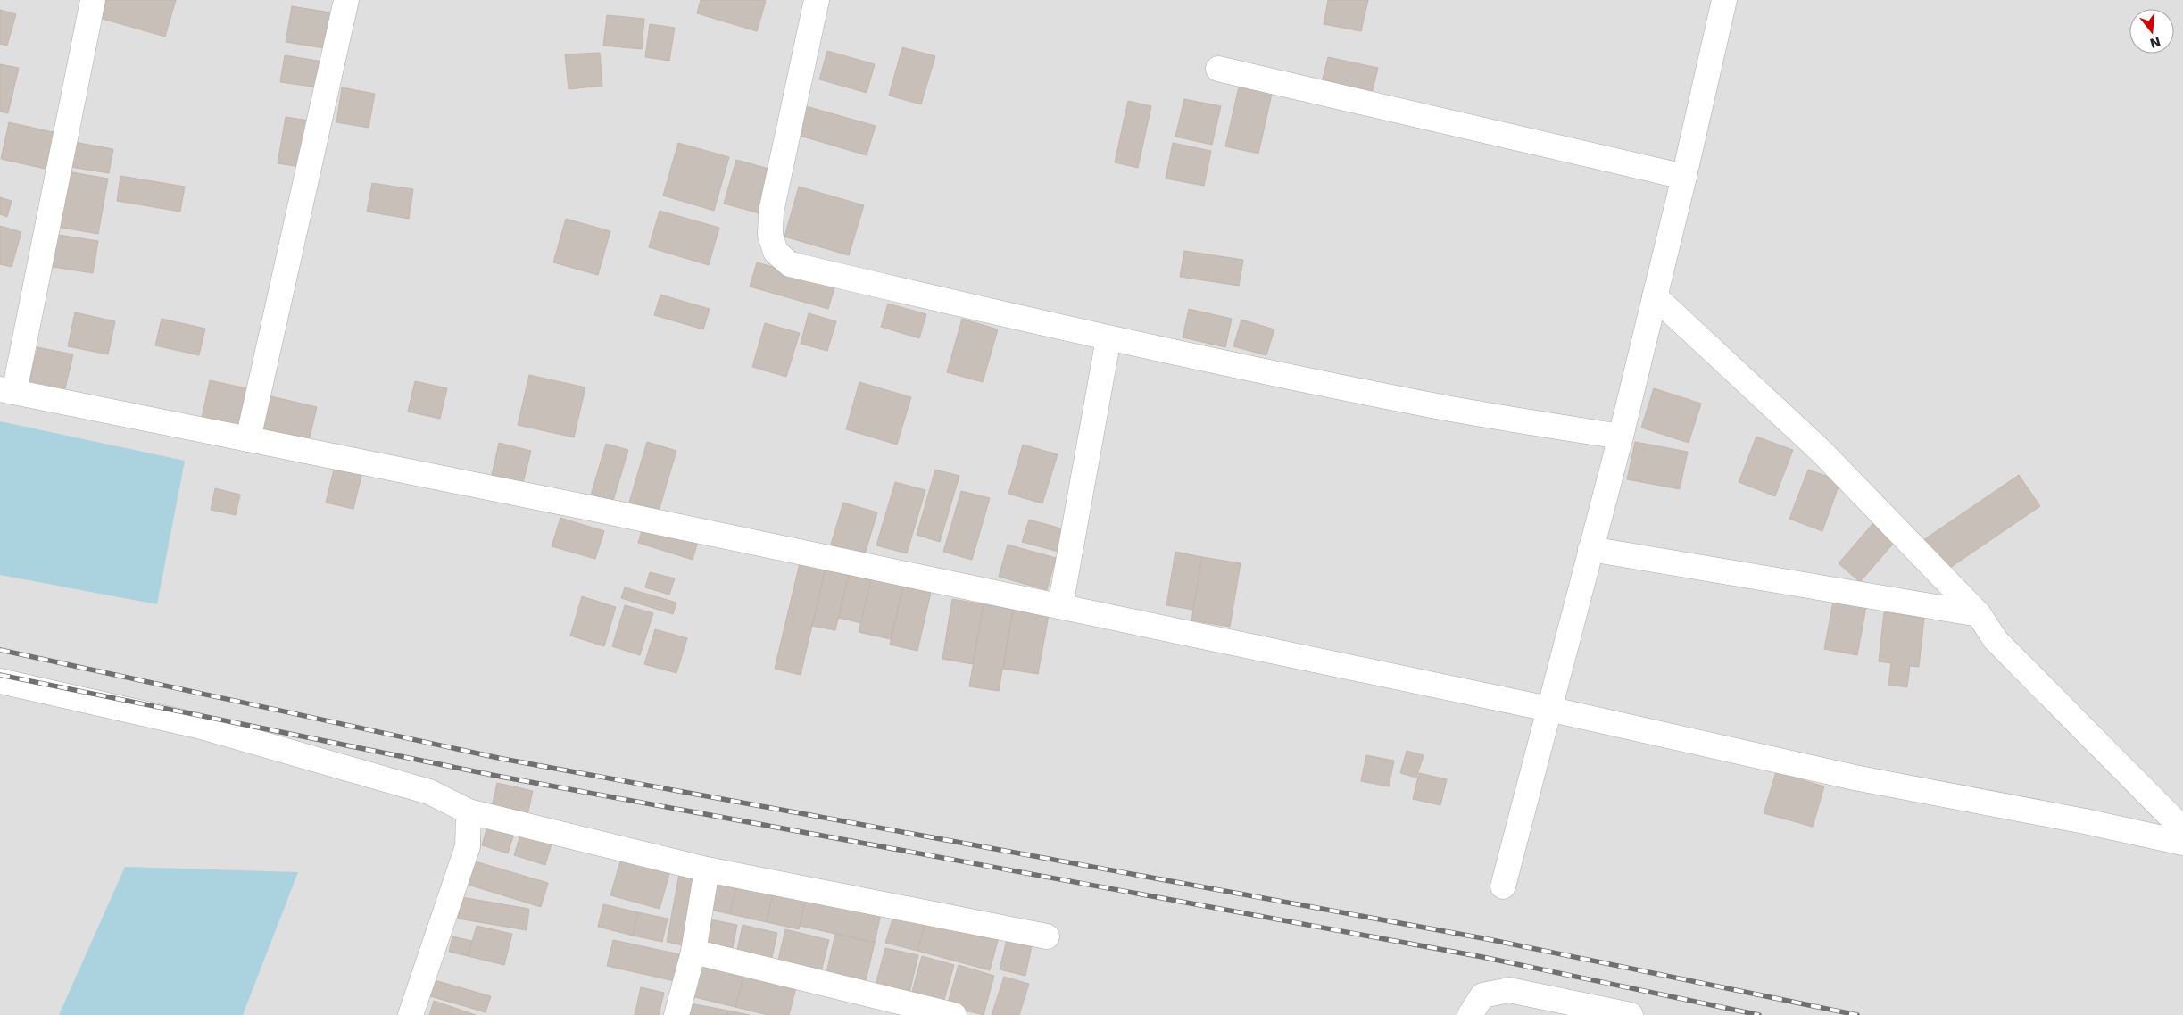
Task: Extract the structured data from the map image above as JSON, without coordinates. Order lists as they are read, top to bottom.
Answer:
{
  "north": "bottom"
}
